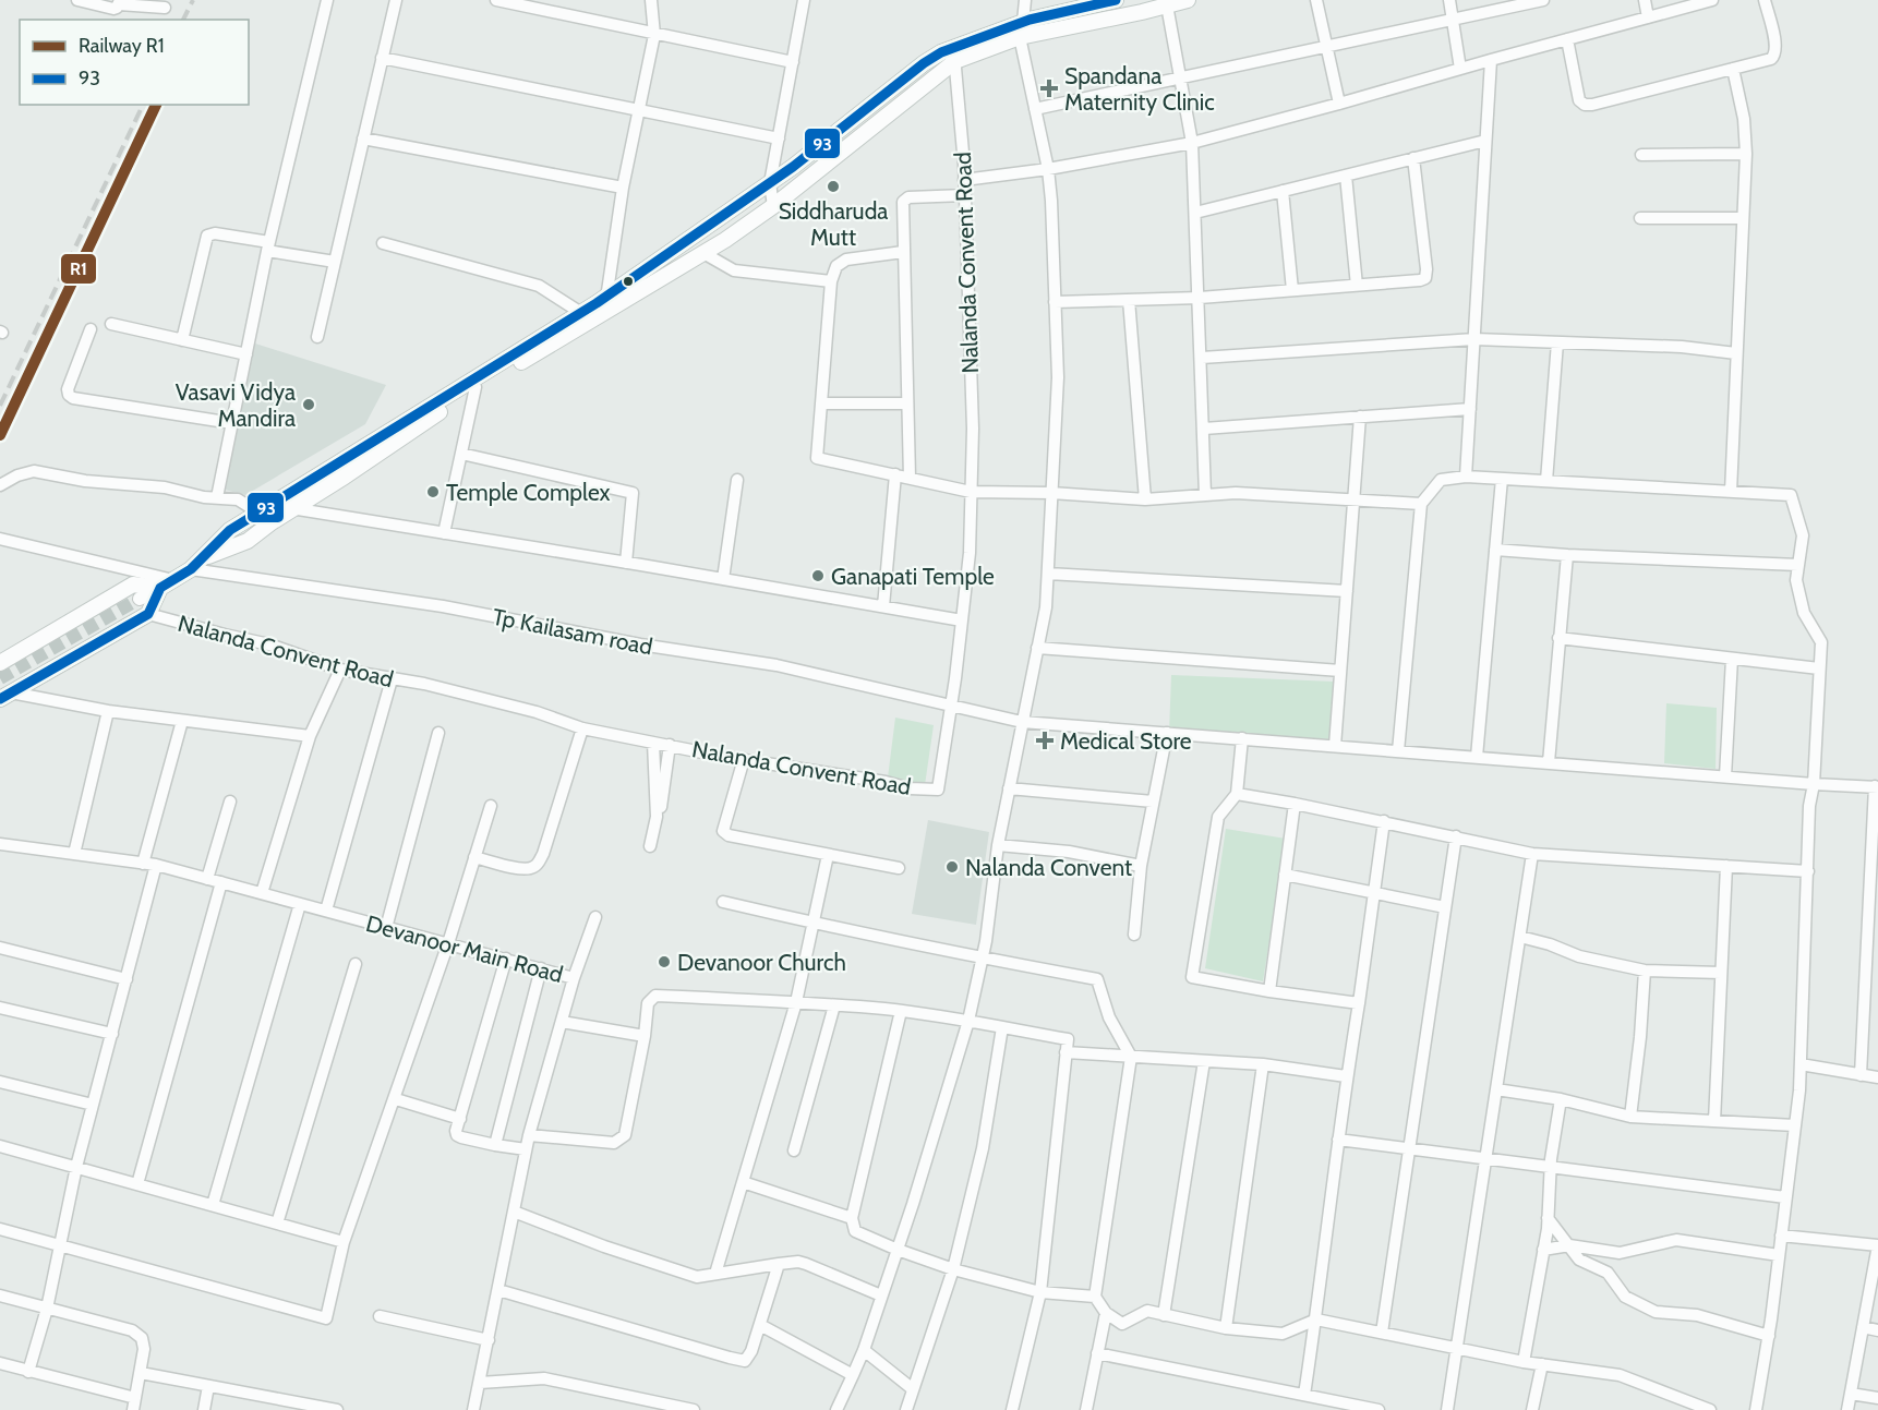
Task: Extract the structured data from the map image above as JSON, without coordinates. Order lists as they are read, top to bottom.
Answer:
{
  "streets": {
    "street": ["Nalanda Convent Road", "Tp Kailasam road", "Devanoor Main Road"]
  },
  "crossings": [
    ["Nalanda Convent Road", "Tp Kailasam road"]
  ],
  "places": {
    "health": ["Spandana Maternity Clinic", "Medical Store"],
    "other": [
      "Siddharuda Mutt",
      "Vasavi Vidya Mandira",
      "Temple Complex",
      "Ganapati Temple",
      "Nalanda Convent",
      "Devanoor Church"
    ]
  },
  "lines": ["transit line 93", "rail line R1"],
  "legend": ["Railway R1", "93"]
}
